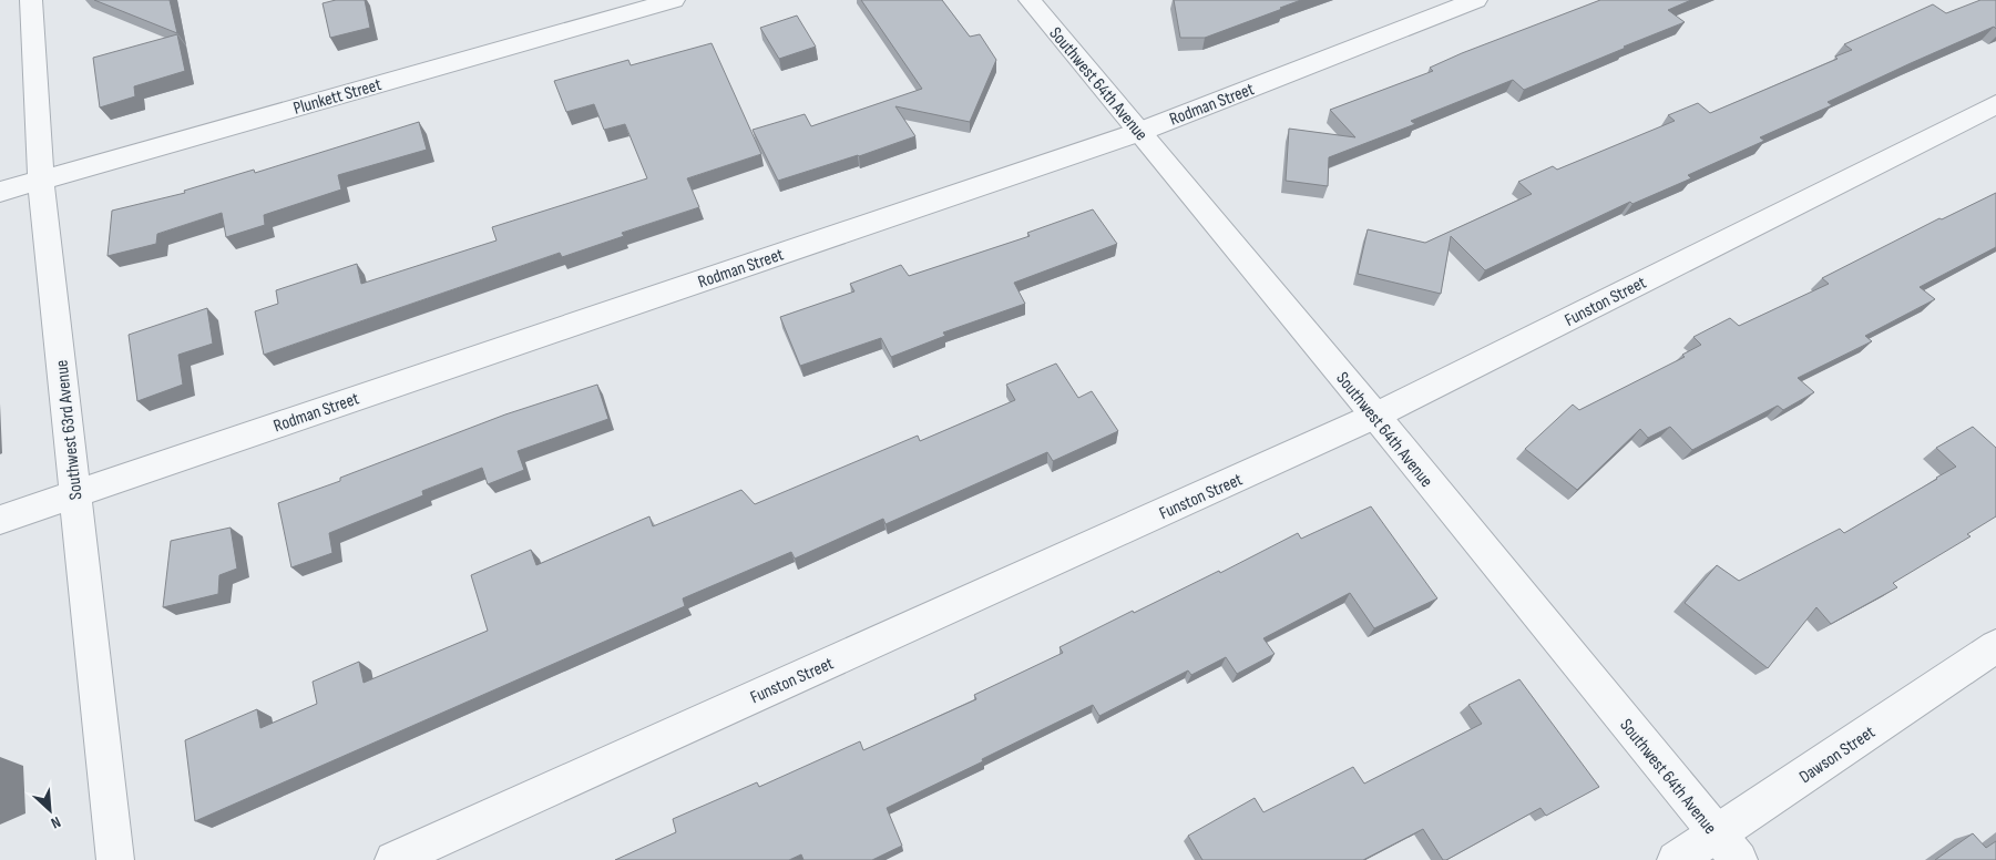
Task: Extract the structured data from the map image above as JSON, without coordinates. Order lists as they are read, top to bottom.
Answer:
{
  "streets": {
    "street": [
      "Southwest 64th Avenue",
      "Plunkett Street",
      "Rodman Street",
      "Funston Street",
      "Southwest 63rd Avenue",
      "Dawson Street"
    ]
  },
  "crossings": [
    ["Southwest 64th Avenue", "Rodman Street"],
    ["Southwest 64th Avenue", "Funston Street"],
    ["Southwest 64th Avenue", "Dawson Street"],
    ["Plunkett Street", "Southwest 63rd Avenue"],
    ["Rodman Street", "Southwest 63rd Avenue"]
  ],
  "north": "bottom right"
}
